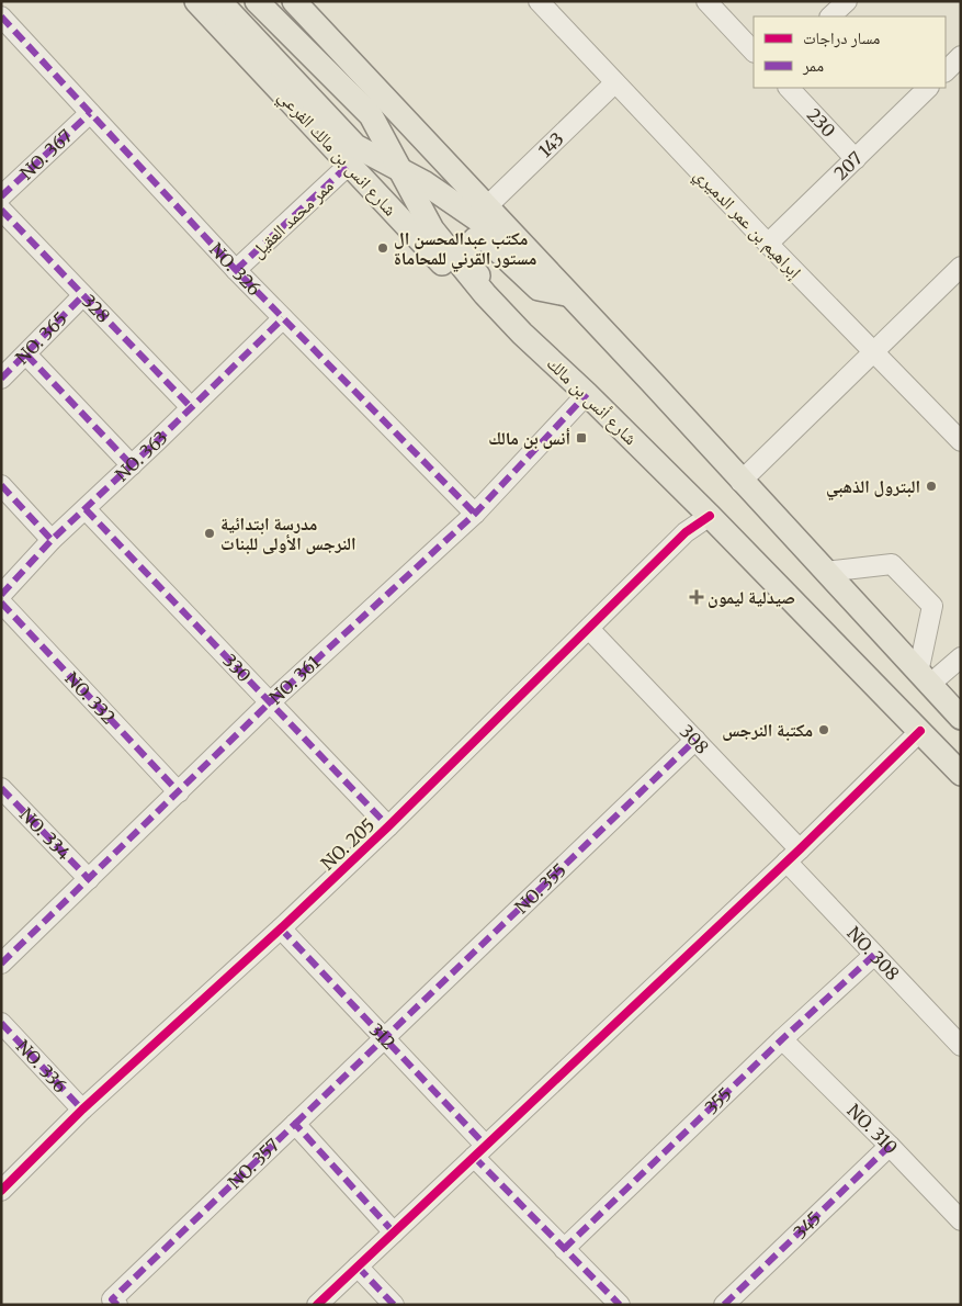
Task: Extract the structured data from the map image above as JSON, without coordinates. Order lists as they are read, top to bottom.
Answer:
{
  "streets": {
    "main road": ["شارع انس بن مالك الفرعي", "شارع أنس بن مالك"],
    "street": [
      "230",
      "143",
      "NO. 367",
      "207",
      "ممر محمد العقيل",
      "إبراهيم بن عمر الدميري",
      "NO. 326",
      "328",
      "NO. 365",
      "NO. 363",
      "330",
      "NO. 361",
      "NO. 332",
      "308",
      "NO. 334",
      "NO. 205",
      "NO. 355",
      "NO. 308",
      "312",
      "NO. 336",
      "355",
      "NO. 310",
      "NO. 357",
      "345"
    ]
  },
  "crossings": [
    ["230", "207"],
    ["143", "إبراهيم بن عمر الدميري"],
    ["شارع انس بن مالك الفرعي", "ممر محمد العقيل"],
    ["شارع انس بن مالك الفرعي", "شارع أنس بن مالك"],
    ["NO. 367", "NO. 326"],
    ["207", "إبراهيم بن عمر الدميري"],
    ["ممر محمد العقيل", "NO. 326"],
    ["NO. 326", "NO. 363"],
    ["NO. 326", "NO. 361"],
    ["328", "NO. 365"],
    ["328", "NO. 363"],
    ["شارع أنس بن مالك", "NO. 361"],
    ["شارع أنس بن مالك", "NO. 205"],
    ["NO. 363", "330"],
    ["330", "NO. 361"],
    ["330", "NO. 205"],
    ["NO. 361", "NO. 332"],
    ["NO. 361", "NO. 334"],
    ["308", "NO. 205"],
    ["308", "NO. 355"],
    ["308", "NO. 308"],
    ["NO. 205", "312"],
    ["NO. 205", "NO. 336"],
    ["NO. 355", "312"],
    ["NO. 355", "NO. 357"],
    ["NO. 308", "355"],
    ["312", "355"],
    ["355", "NO. 310"],
    ["NO. 310", "345"]
  ],
  "places": {
    "other": [
      "مكتب عبدالمحسن ال مستور القرني للمحاماة",
      "البترول الذهبي",
      "مدرسة ابتدائية النرجس الأولى للبنات",
      "مكتبة النرجس"
    ],
    "transit": ["أنس بن مالك"],
    "health": ["صيدلية ليمون"]
  },
  "legend": ["مسار دراجات", "ممر"]
}
